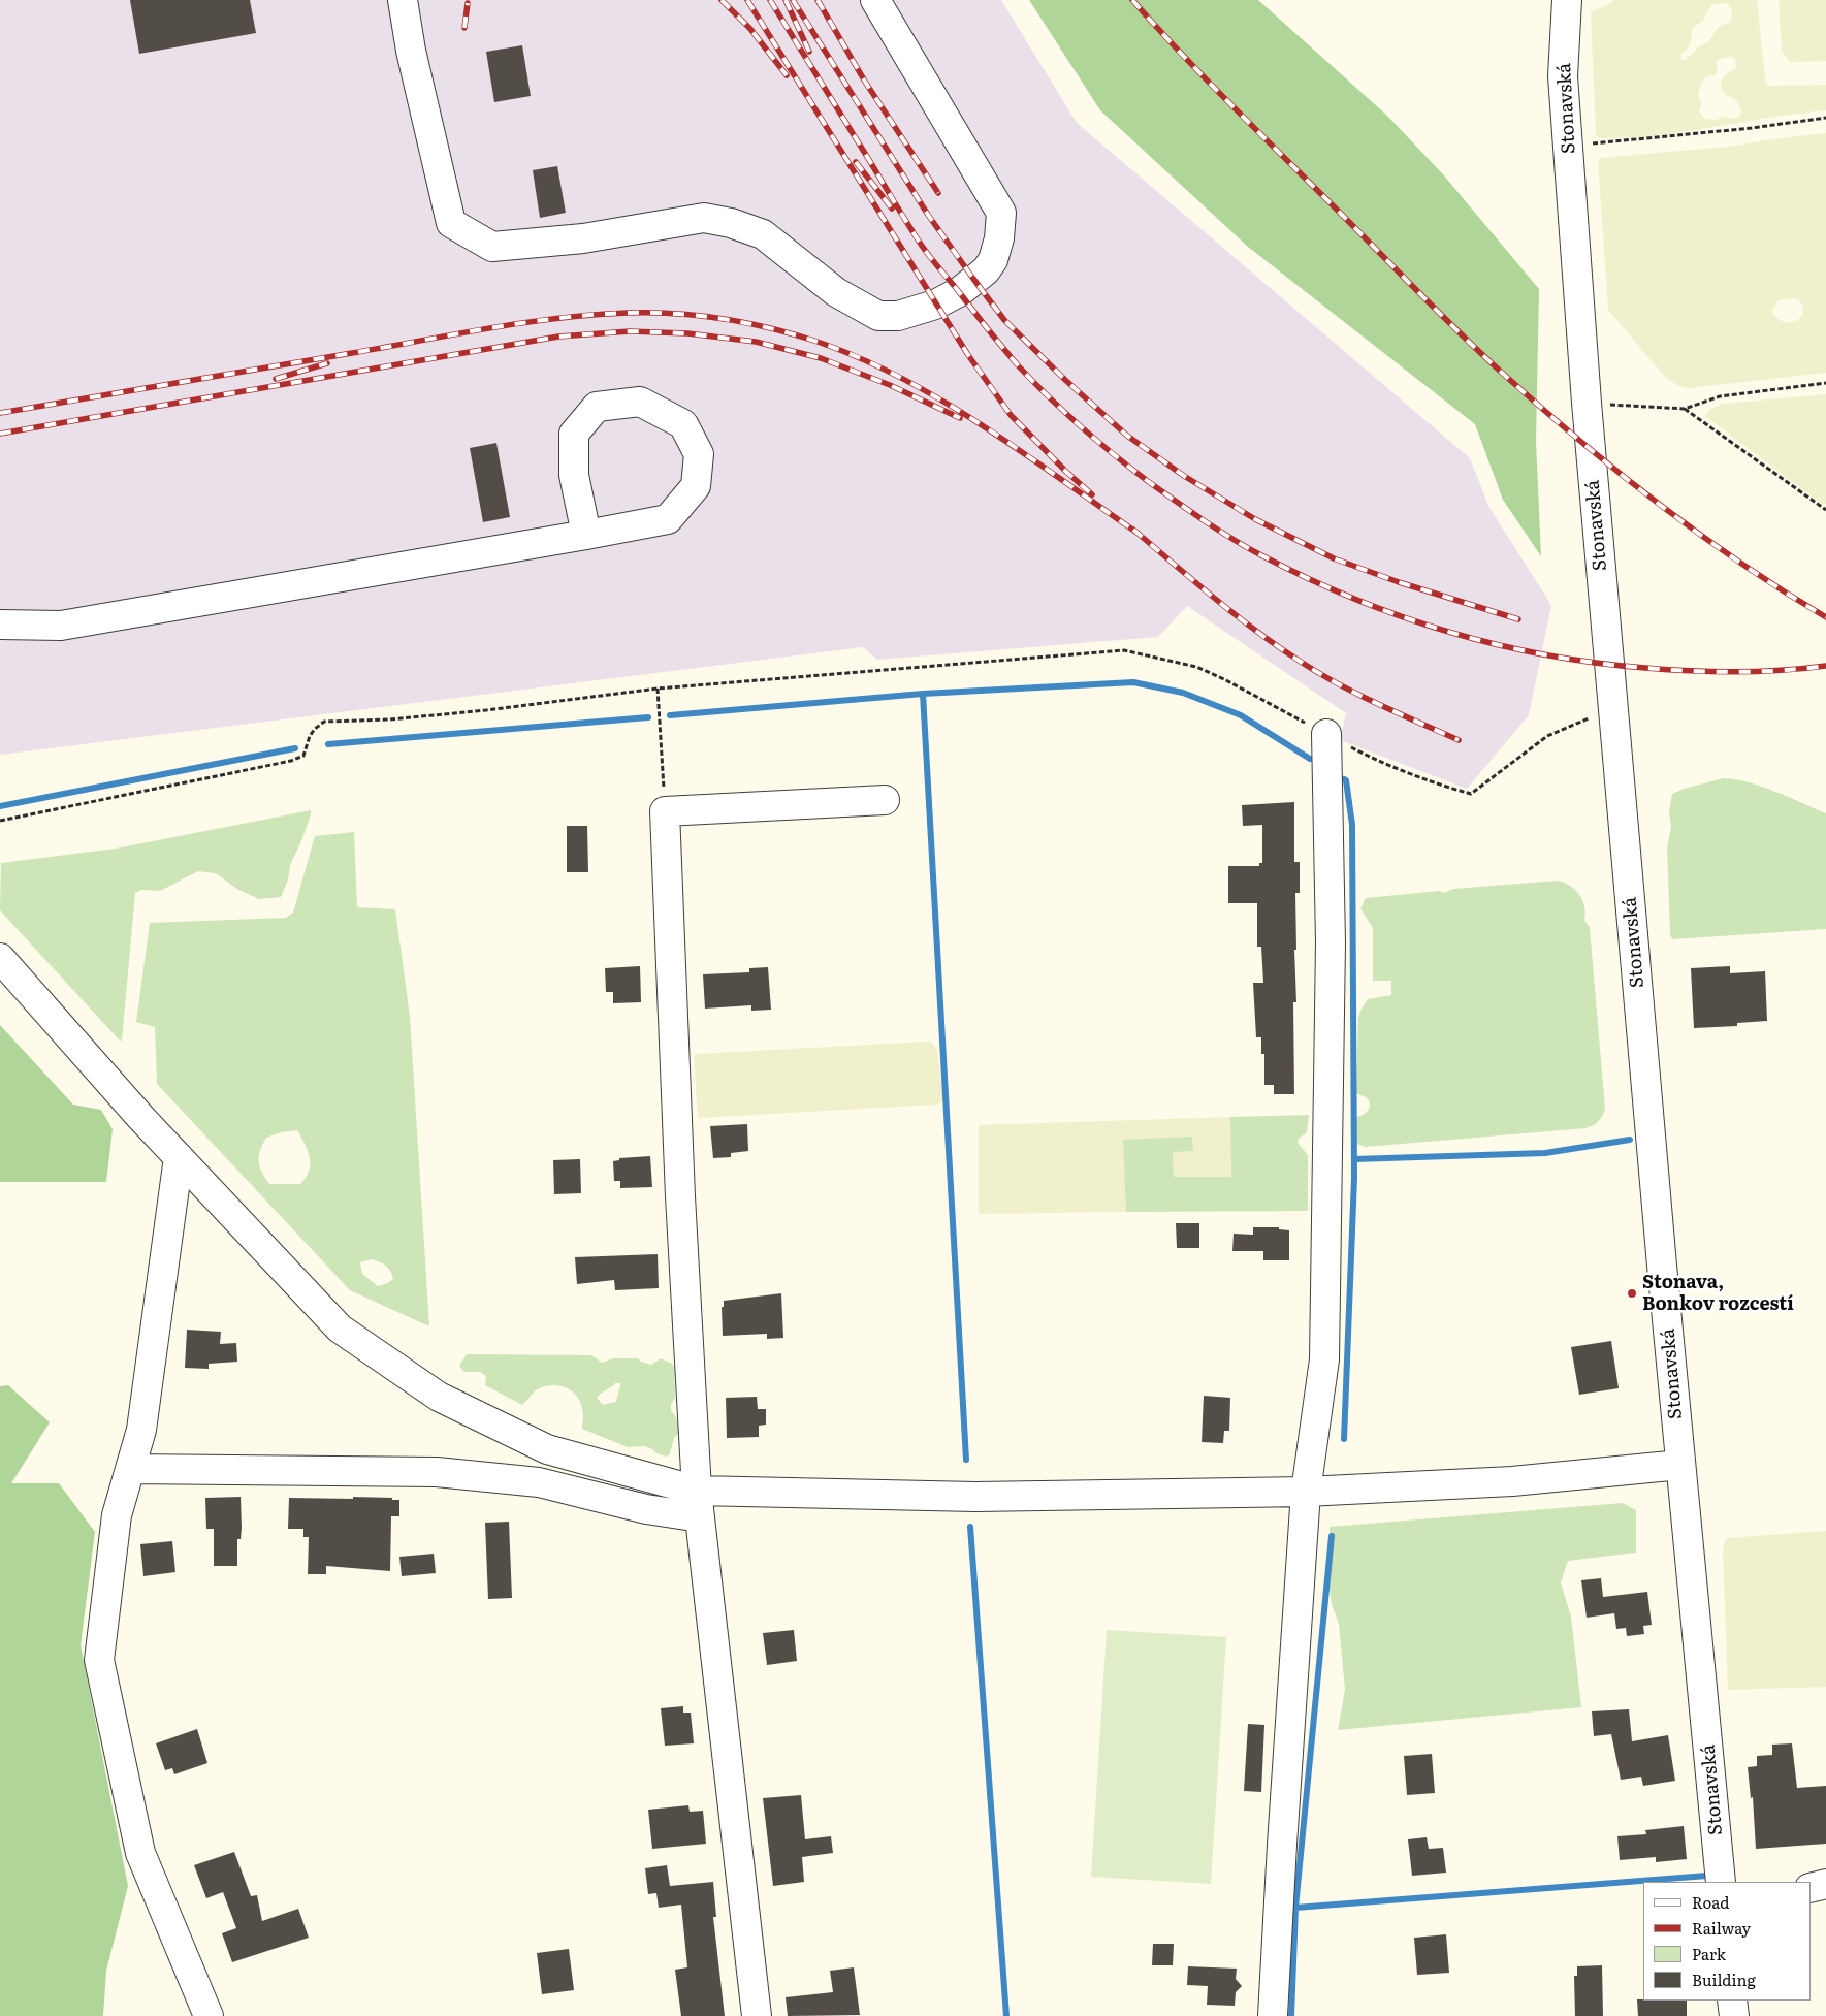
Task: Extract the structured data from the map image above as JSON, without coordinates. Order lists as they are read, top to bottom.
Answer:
{
  "streets": {
    "street": ["Stonavská"]
  },
  "places": ["Stonava, Bonkov rozcestí"],
  "legend": [
    "Road",
    "Railway",
    "Park",
    "Building"
  ]
}
